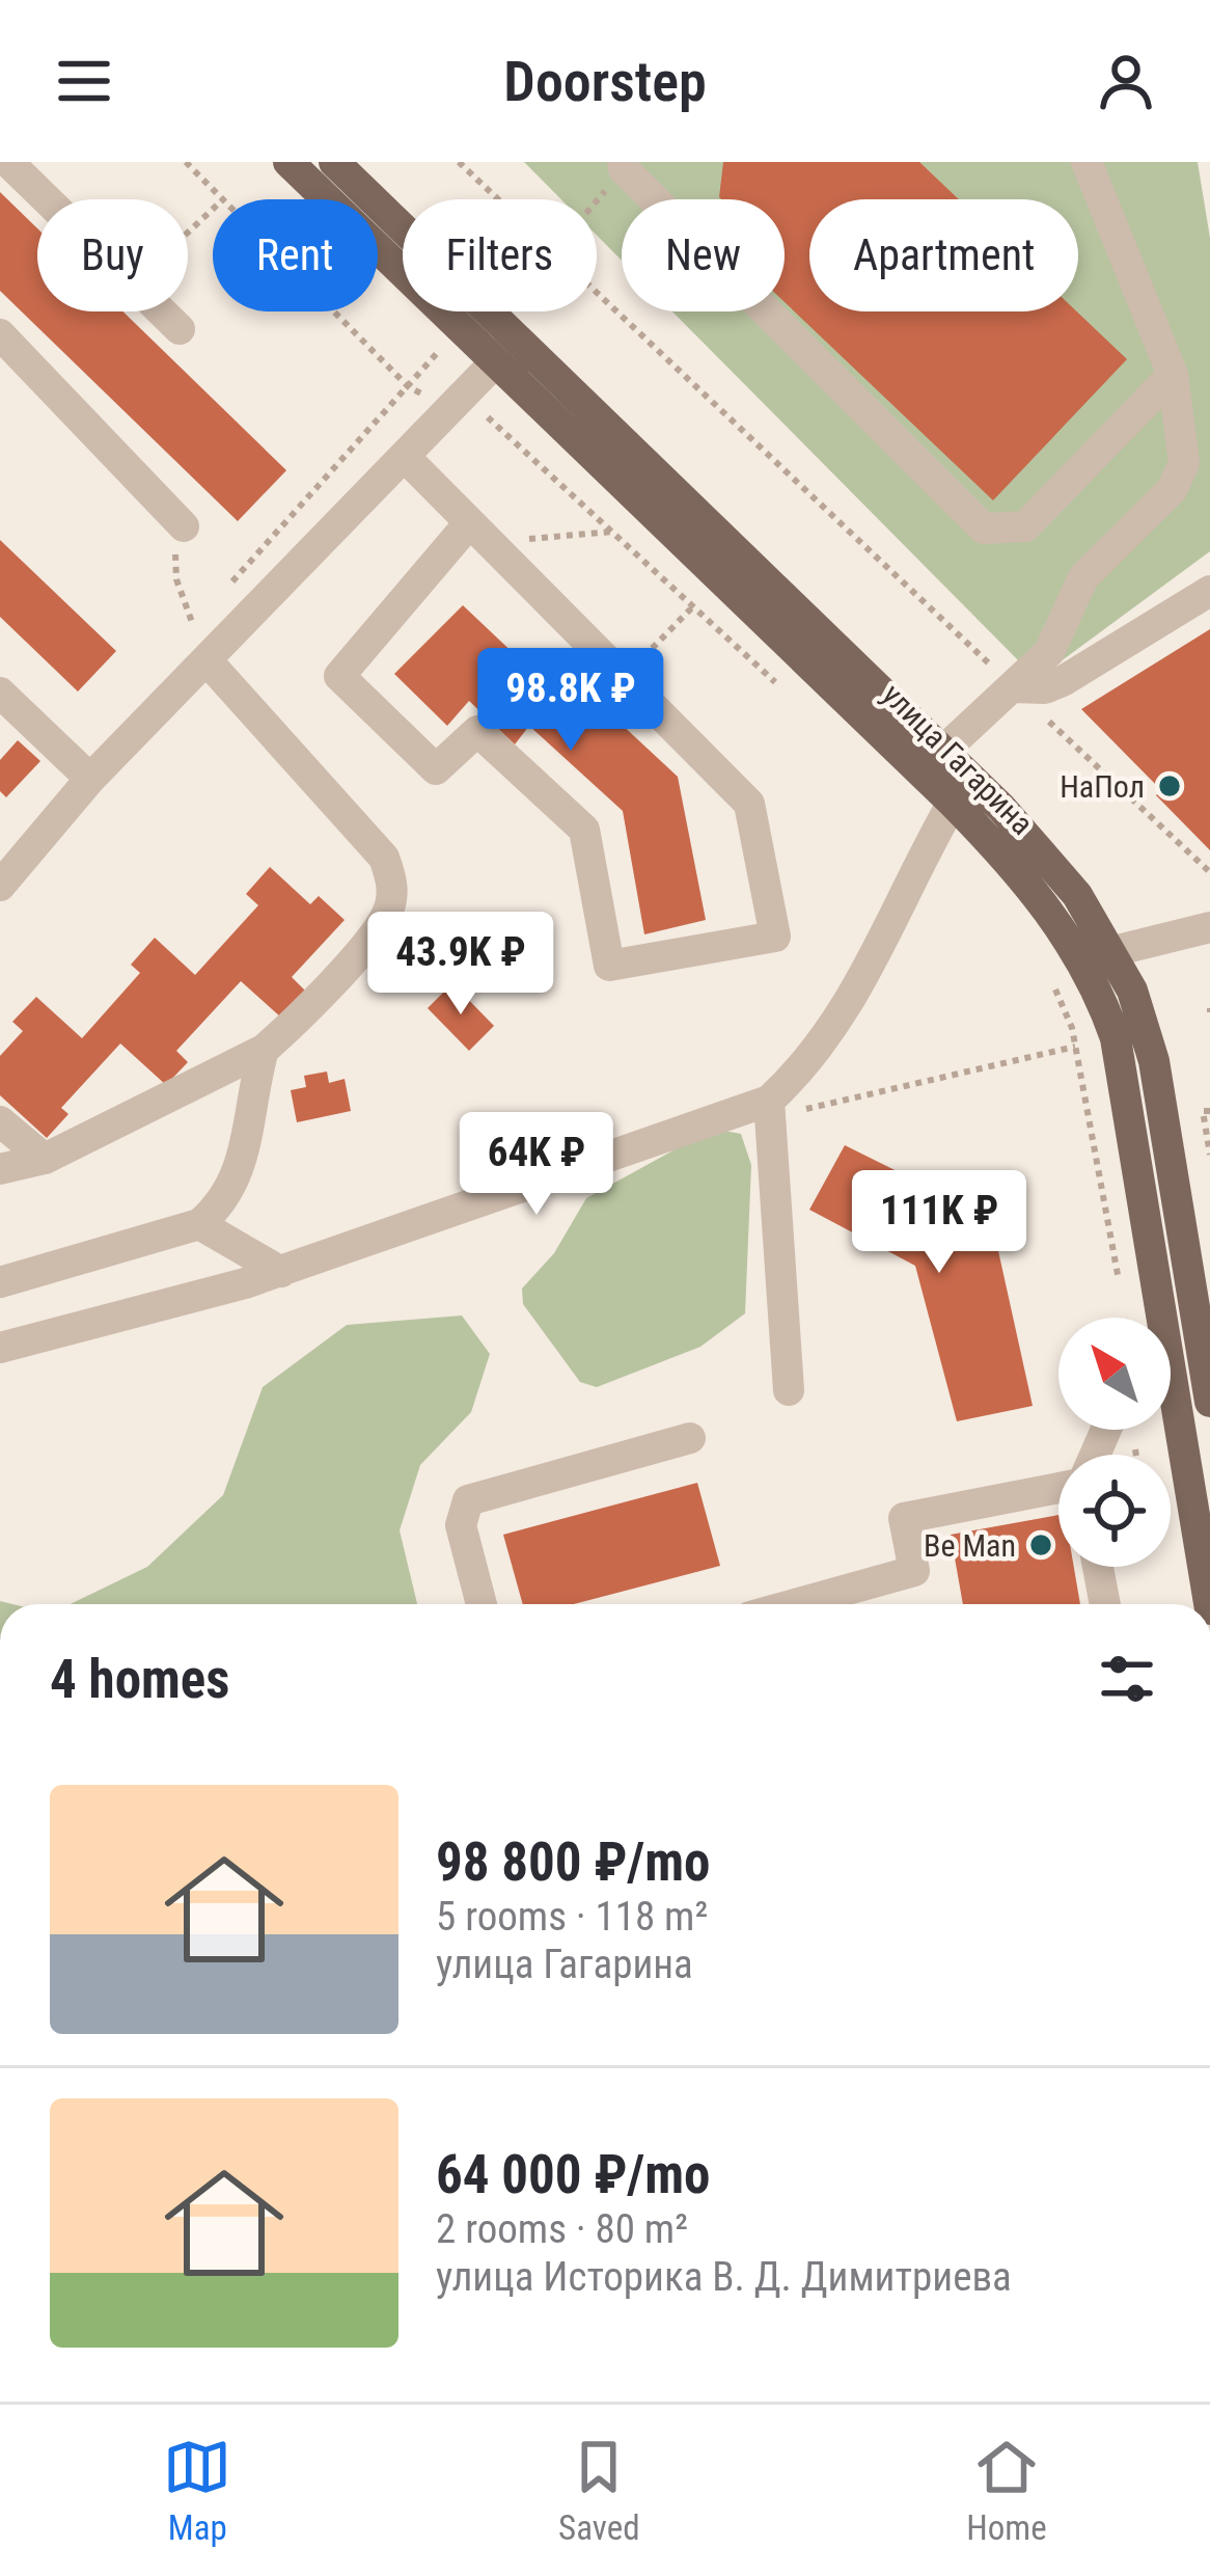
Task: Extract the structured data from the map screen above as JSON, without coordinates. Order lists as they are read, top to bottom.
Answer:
{
  "streets": {
    "main road": ["улица Гагарина"]
  },
  "places": ["НаПол", "Be Man"],
  "north": "top left",
  "page": {
    "header": "Doorstep",
    "chip": [
      "Buy",
      "Rent",
      "Filters",
      "New",
      "Apartment"
    ],
    "price": [
      "98.8K ₽",
      "43.9K ₽",
      "64K ₽",
      "111K ₽"
    ],
    "heading": "4 homes",
    "list": [
      {
        "name": "98 800 ₽/mo",
        "note": "5 rooms · 118 m² · улица Гагарина"
      },
      {
        "name": "64 000 ₽/mo",
        "note": "2 rooms · 80 m² · улица Историка В. Д. Димитриева"
      }
    ],
    "tabs": ["Map", "Saved", "Home"]
  }
}
